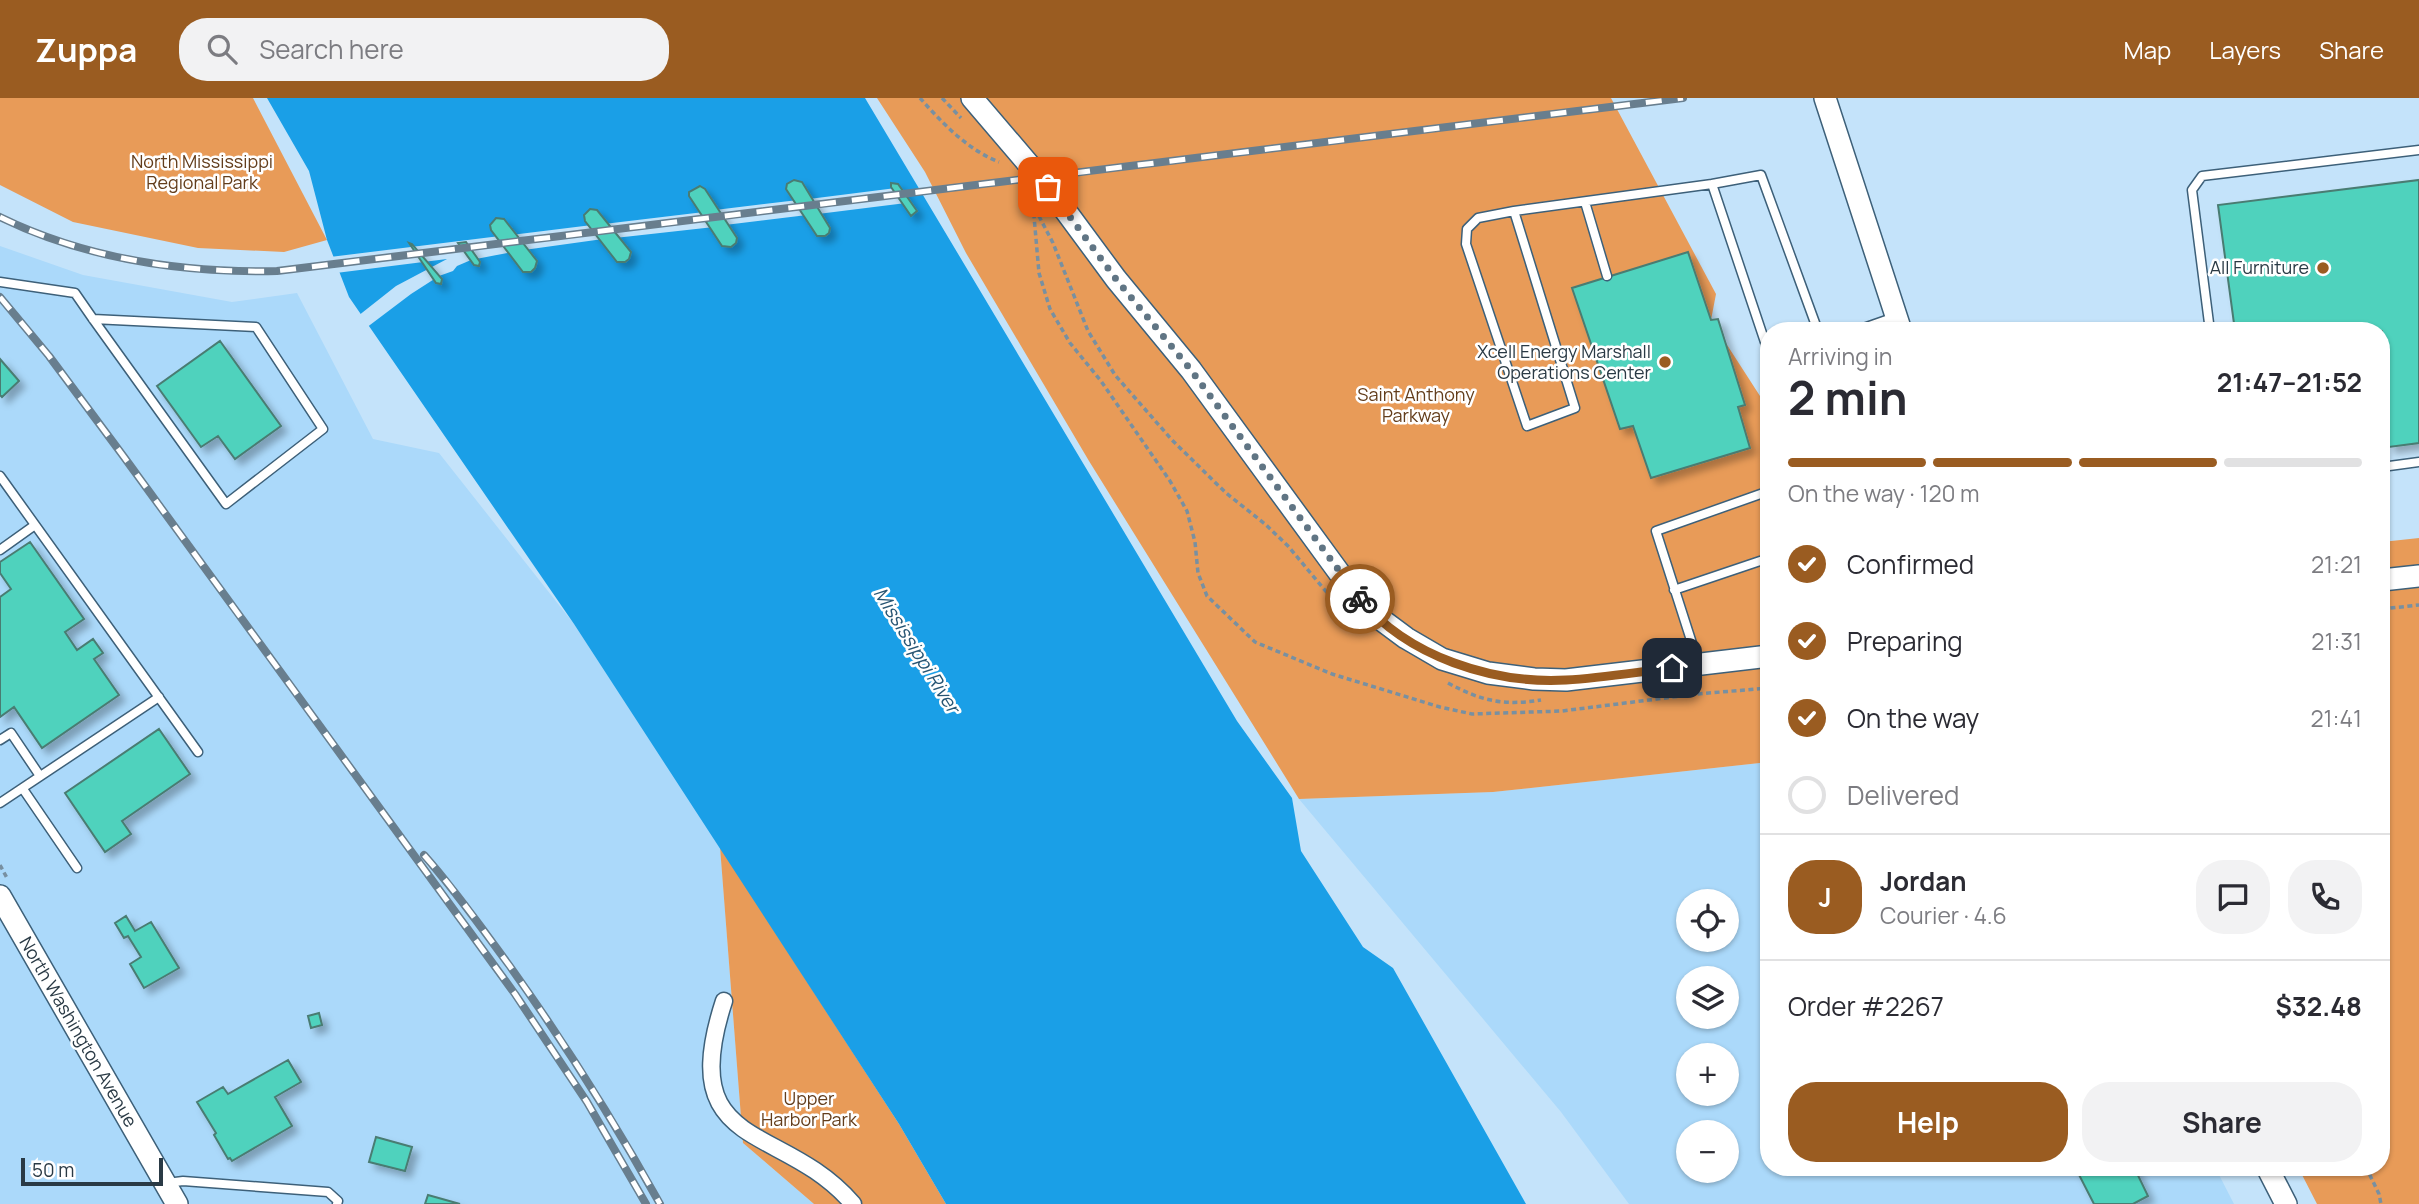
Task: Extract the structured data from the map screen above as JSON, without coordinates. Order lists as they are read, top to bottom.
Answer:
{
  "streets": {
    "street": ["North Washington Avenue"]
  },
  "water": ["Mississippi River"],
  "parks": ["North Mississippi Regional Park", "Saint Anthony Parkway", "Upper Harbor Park"],
  "places": ["All Furniture", "Xcell Energy Marshall Operations Center"],
  "scale_bar": "50 m",
  "page": {
    "header": "Zuppa",
    "search": "Search here",
    "nav": ["Map", "Layers", "Share"],
    "heading": ["2 min", "Arriving in", "21:47–21:52"],
    "panel": [
      "Jordan",
      "Courier · 4.6",
      "Order #2267",
      "$32.48"
    ],
    "bar": "On the way · 120 m",
    "list": [
      ["Confirmed", "21:21"],
      ["Preparing", "21:31"],
      ["On the way", "21:41"],
      "Delivered"
    ],
    "round": "J",
    "map_buttons": ["+", "−"],
    "buttons": ["Help", "Share"],
    "scale": "50 m"
  }
}
